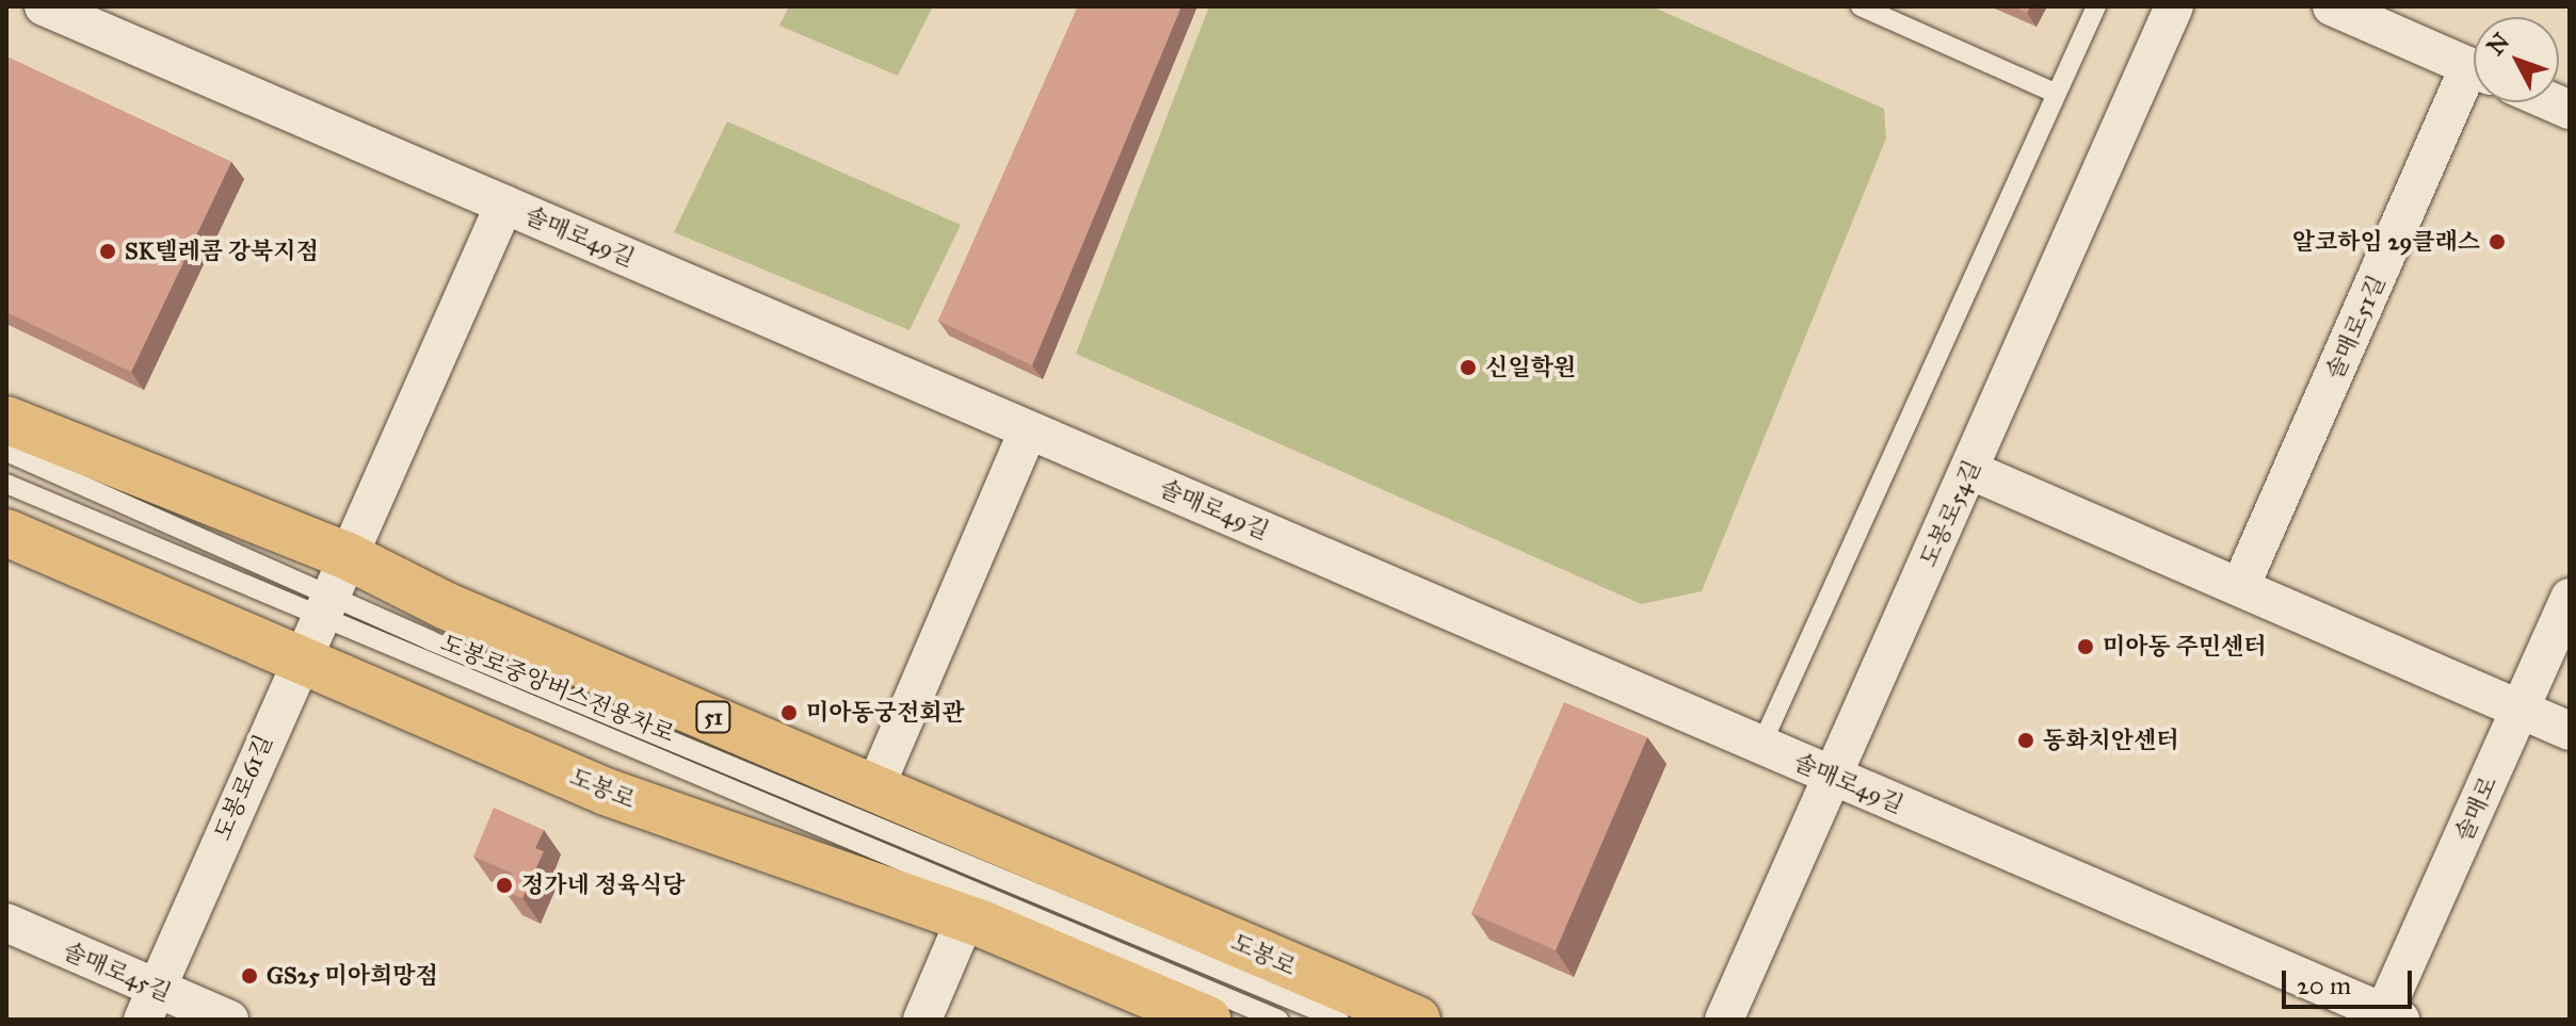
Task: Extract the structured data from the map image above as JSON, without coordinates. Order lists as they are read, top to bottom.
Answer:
{
  "streets": {
    "main road": ["51", "도봉로"],
    "street": [
      "솔매로49길",
      "솔매로51길",
      "도봉로54길",
      "도봉로61길",
      "솔매로",
      "솔매로45길"
    ],
    "lane": ["도봉로중앙버스전용차로"]
  },
  "crossings": [
    ["솔매로49길", "도봉로54길"],
    ["솔매로49길", "솔매로"],
    ["도봉로중앙버스전용차로", "도봉로61길"],
    ["도봉로중앙버스전용차로", "도봉로"],
    ["도봉로61길", "도봉로"],
    ["도봉로61길", "솔매로45길"]
  ],
  "places": [
    "알코하임 29클래스",
    "SK텔레콤 강북지점",
    "신일학원",
    "미아동 주민센터",
    "미아동궁전회관",
    "동화치안센터",
    "정가네 정육식당",
    "GS25 미아희망점"
  ],
  "scale_bar": "20 m",
  "north": "top left"
}
